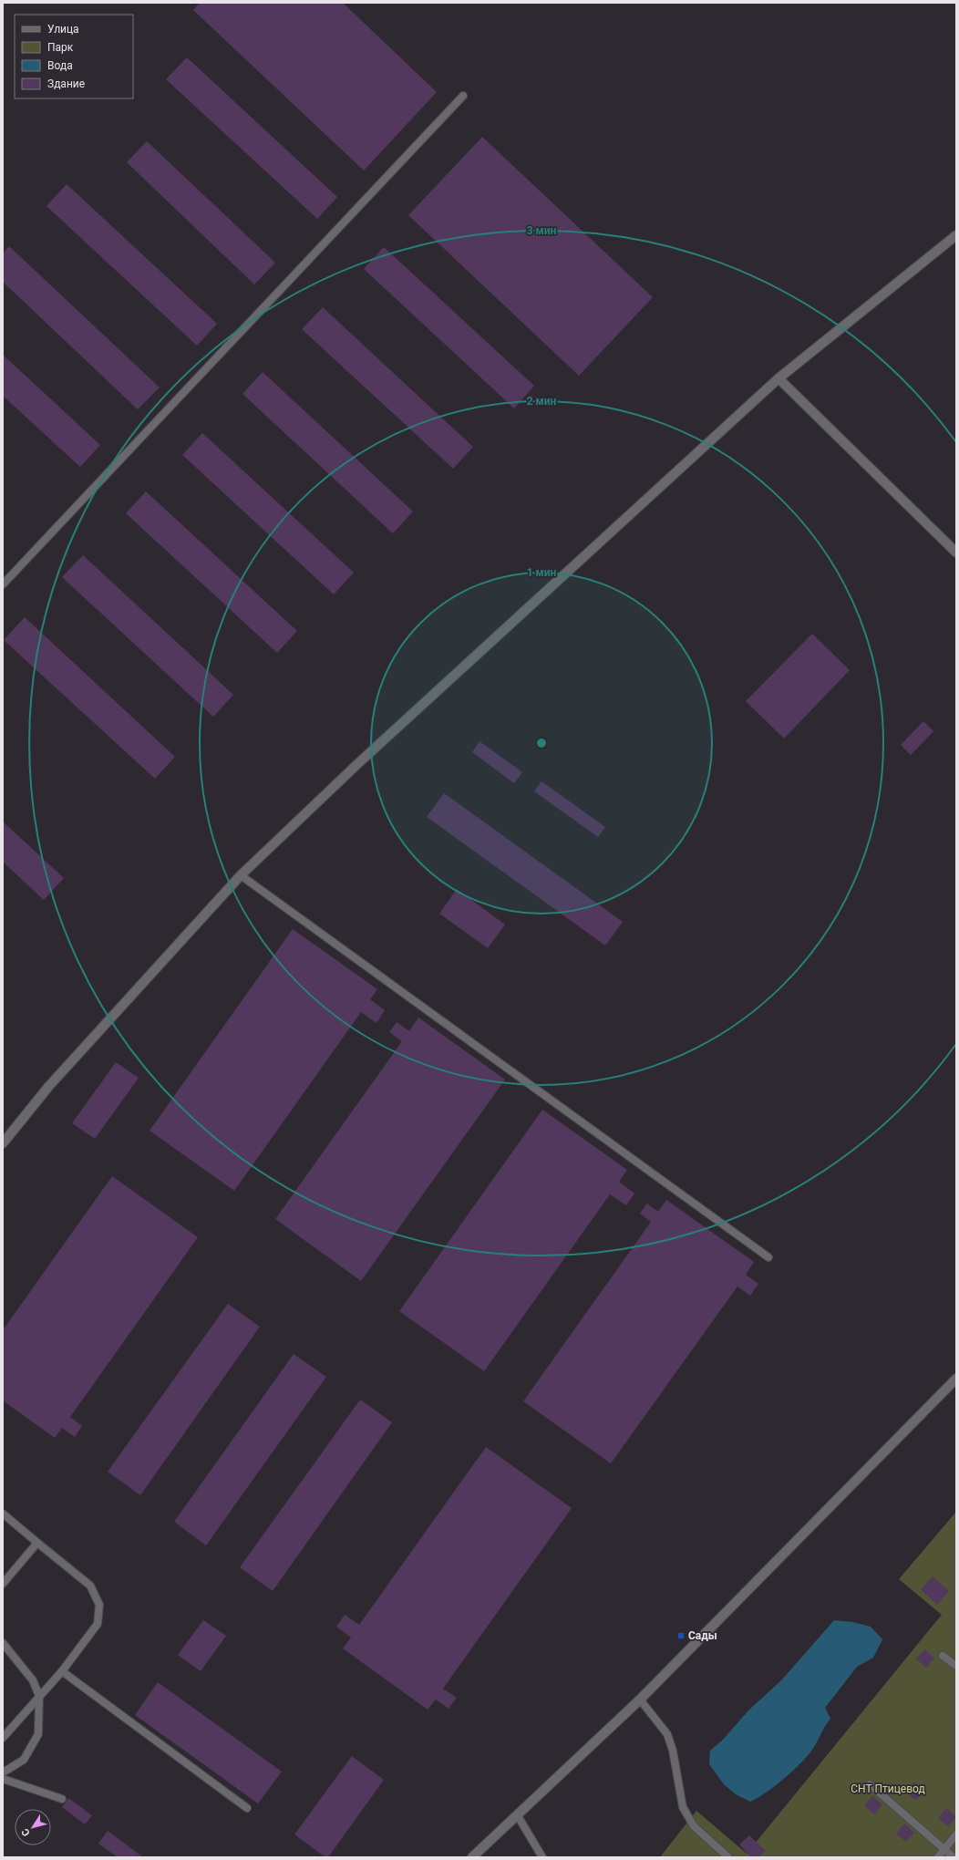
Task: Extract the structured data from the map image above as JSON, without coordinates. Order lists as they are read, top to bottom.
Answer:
{
  "parks": ["СНТ Птицевод"],
  "places": {
    "transit": ["Сады"]
  },
  "legend": [
    "Улица",
    "Парк",
    "Вода",
    "Здание"
  ],
  "north": "bottom left",
  "rings": ["3 мин", "2 мин", "1 мин"]
}
